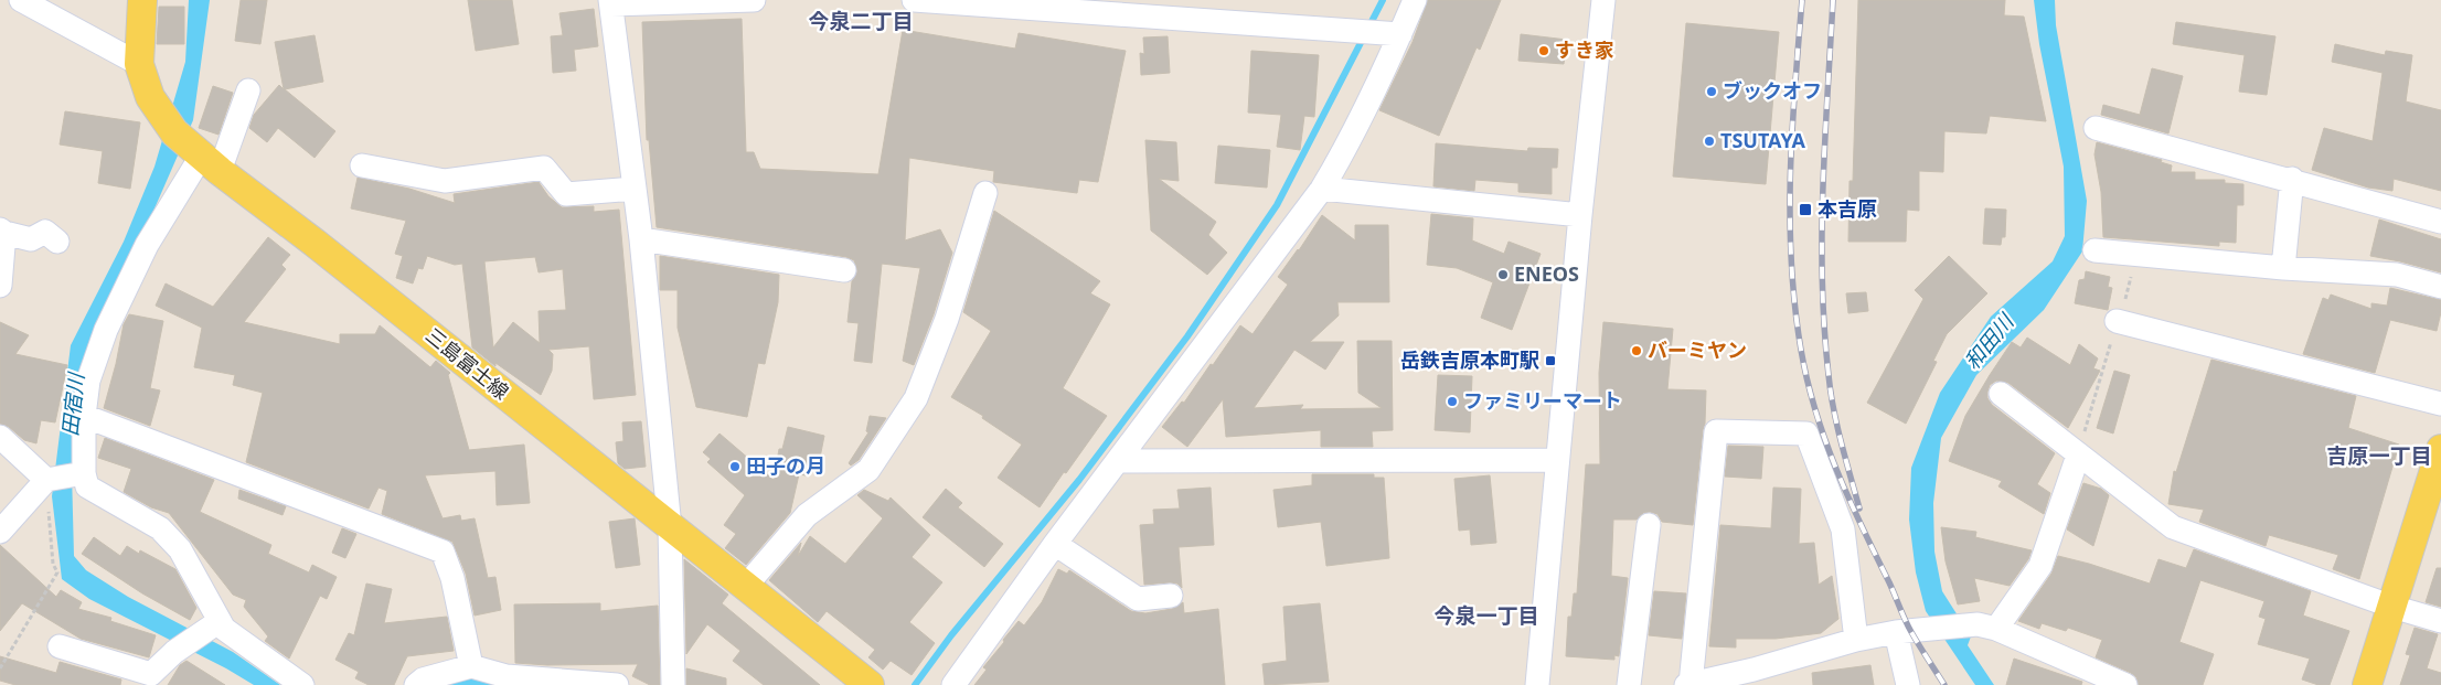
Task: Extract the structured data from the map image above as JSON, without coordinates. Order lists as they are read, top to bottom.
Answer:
{
  "streets": {
    "main road": ["三島富士線"]
  },
  "districts": ["今泉二丁目", "吉原一丁目", "今泉一丁目"],
  "water": ["和田川", "田宿川"],
  "places": {
    "other": [
      "すき家",
      "ブックオフ",
      "TSUTAYA",
      "ENEOS",
      "バーミヤン",
      "ファミリーマート",
      "田子の月"
    ],
    "transit": ["本吉原", "岳鉄吉原本町駅"]
  }
}
